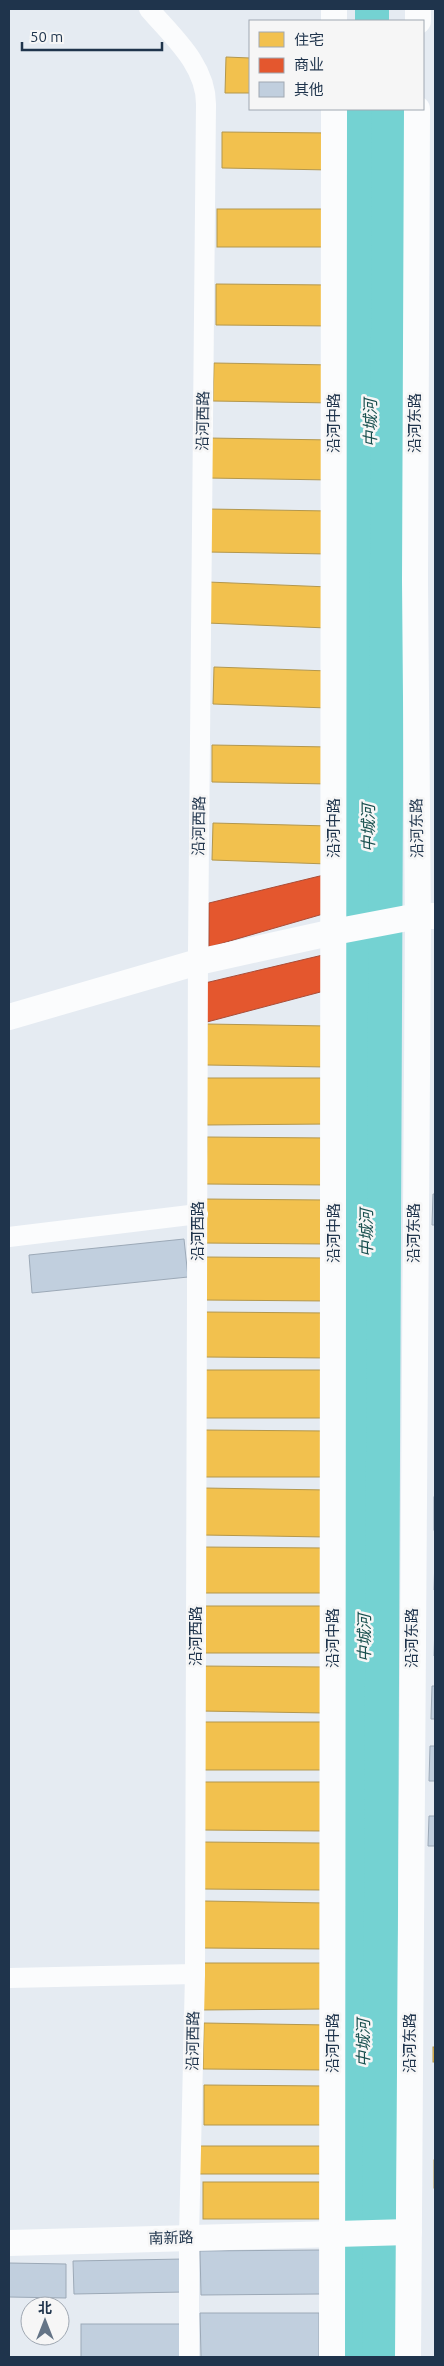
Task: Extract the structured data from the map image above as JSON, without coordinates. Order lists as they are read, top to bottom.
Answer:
{
  "streets": {
    "street": [
      "沿河西路",
      "沿河中路",
      "沿河东路",
      "南新路"
    ]
  },
  "crossings": [
    ["沿河西路", "南新路"],
    ["沿河中路", "南新路"],
    ["沿河东路", "南新路"]
  ],
  "water": ["中城河"],
  "legend": ["住宅", "商业", "其他"],
  "scale_bar": "50 m",
  "north": "top"
}
